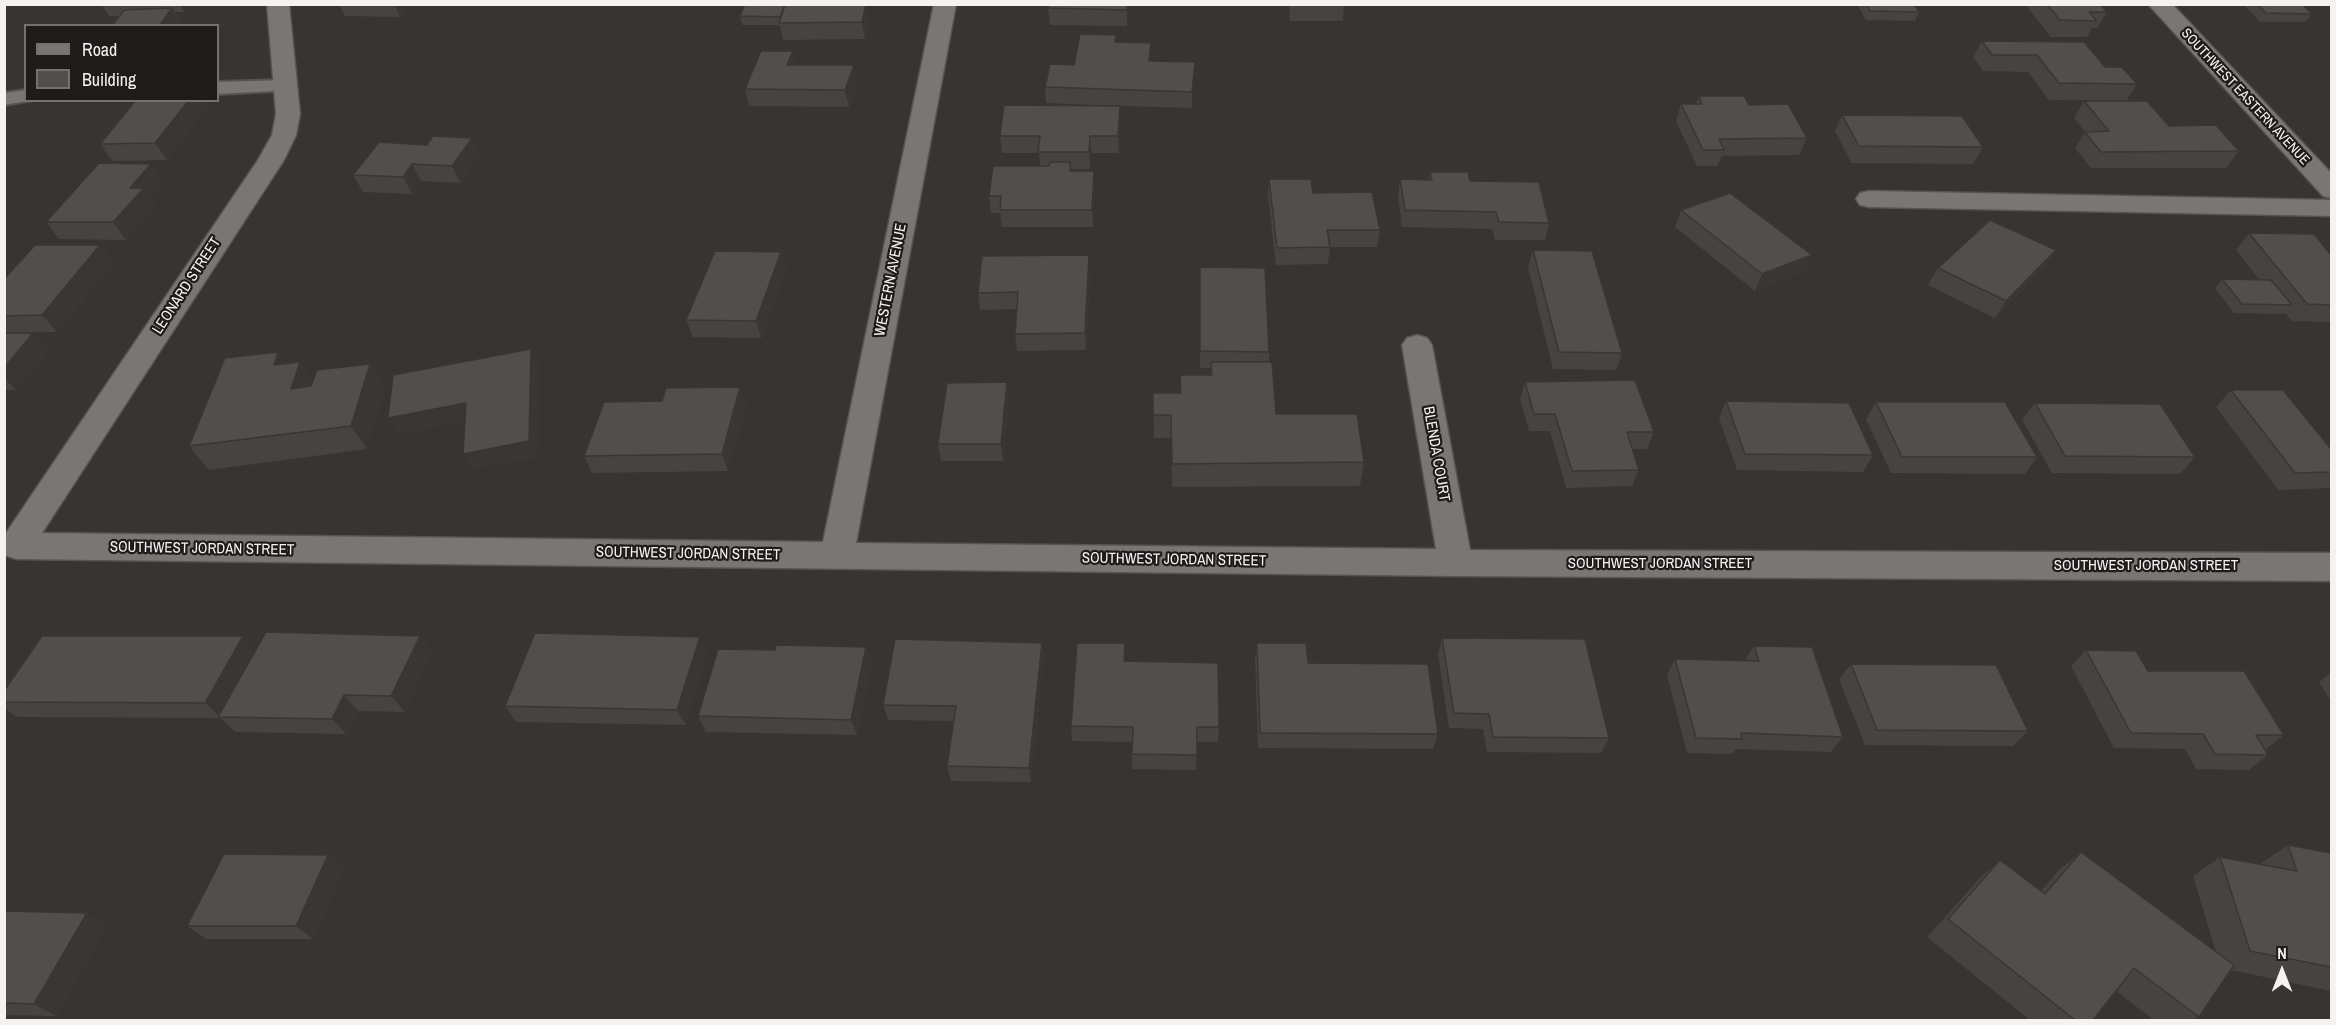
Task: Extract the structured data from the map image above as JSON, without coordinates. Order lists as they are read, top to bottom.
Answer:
{
  "streets": {
    "street": [
      "SOUTHWEST EASTERN AVENUE",
      "WESTERN AVENUE",
      "LEONARD STREET",
      "BLENDA COURT",
      "SOUTHWEST JORDAN STREET"
    ]
  },
  "crossings": [
    ["WESTERN AVENUE", "SOUTHWEST JORDAN STREET"],
    ["LEONARD STREET", "SOUTHWEST JORDAN STREET"],
    ["BLENDA COURT", "SOUTHWEST JORDAN STREET"]
  ],
  "legend": ["Road", "Building"],
  "north": "top"
}
